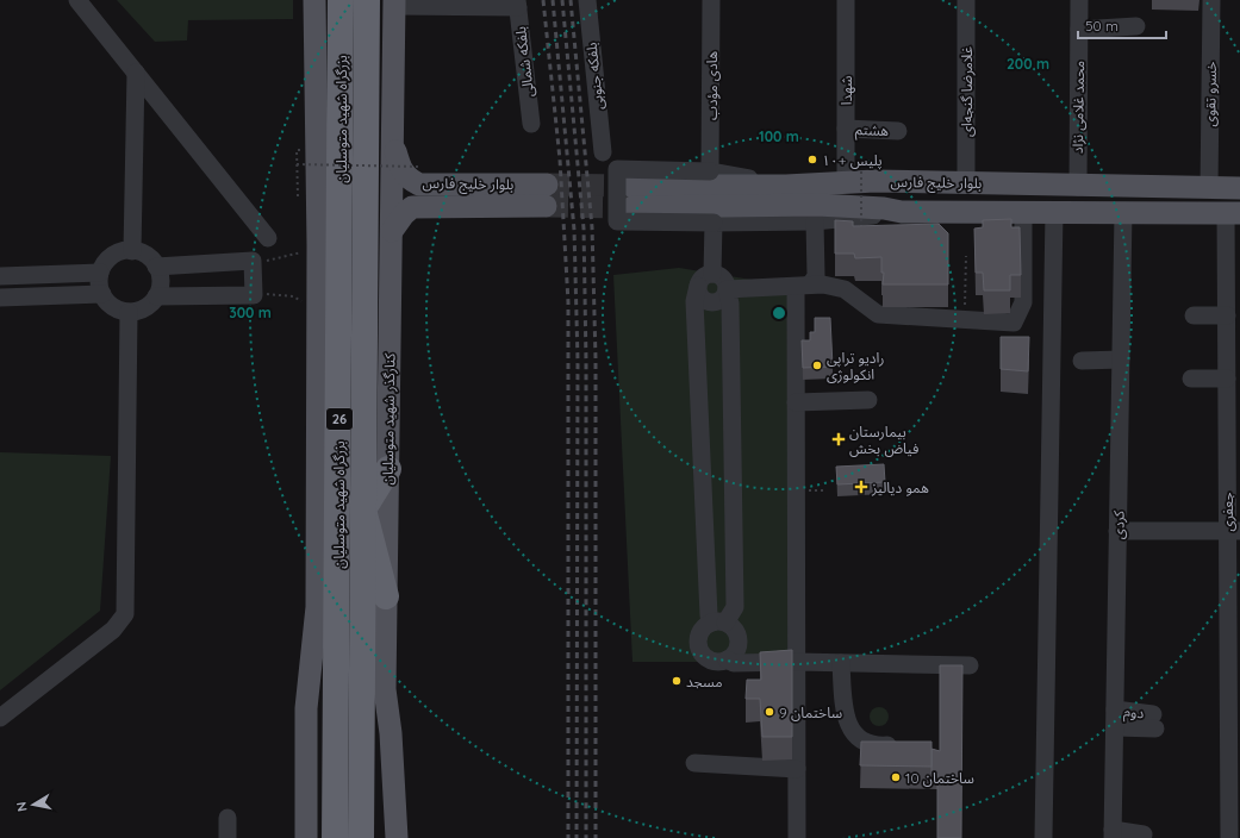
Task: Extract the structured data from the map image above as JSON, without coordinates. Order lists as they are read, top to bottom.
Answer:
{
  "streets": {
    "highway": ["بزرگراه شهید متوسلیان", "26"],
    "main road": ["بلوار خلیج فارس", "کنارگذر شهید متوسلیان"],
    "street": [
      "بلفکه شمالی",
      "بلفکه جنوبی",
      "هادی مؤدب",
      "شهدا",
      "غلامرضا گنجه‌ای",
      "خسرو تقوی",
      "محمد غلامی نژاد",
      "هشتم",
      "جعفری",
      "کردی",
      "دوم"
    ]
  },
  "crossings": [
    ["شهدا", "هشتم"],
    ["شهدا", "بلوار خلیج فارس"],
    ["غلامرضا گنجه‌ای", "بلوار خلیج فارس"],
    ["خسرو تقوی", "بلوار خلیج فارس"],
    ["محمد غلامی نژاد", "بلوار خلیج فارس"],
    ["بلوار خلیج فارس", "کنارگذر شهید متوسلیان"],
    ["بلوار خلیج فارس", "جعفری"],
    ["بلوار خلیج فارس", "کردی"],
    ["کردی", "دوم"]
  ],
  "places": {
    "other": [
      "پلیس +۱۰",
      "رادیو تراپی انکولوژی",
      "مسجد",
      "ساختمان 9",
      "ساختمان 10"
    ],
    "health": ["بیمارستان فیاض بخش", "همو دیالیز"]
  },
  "scale_bar": "50 m",
  "north": "left",
  "rings": ["200 m", "100 m", "300 m"]
}
